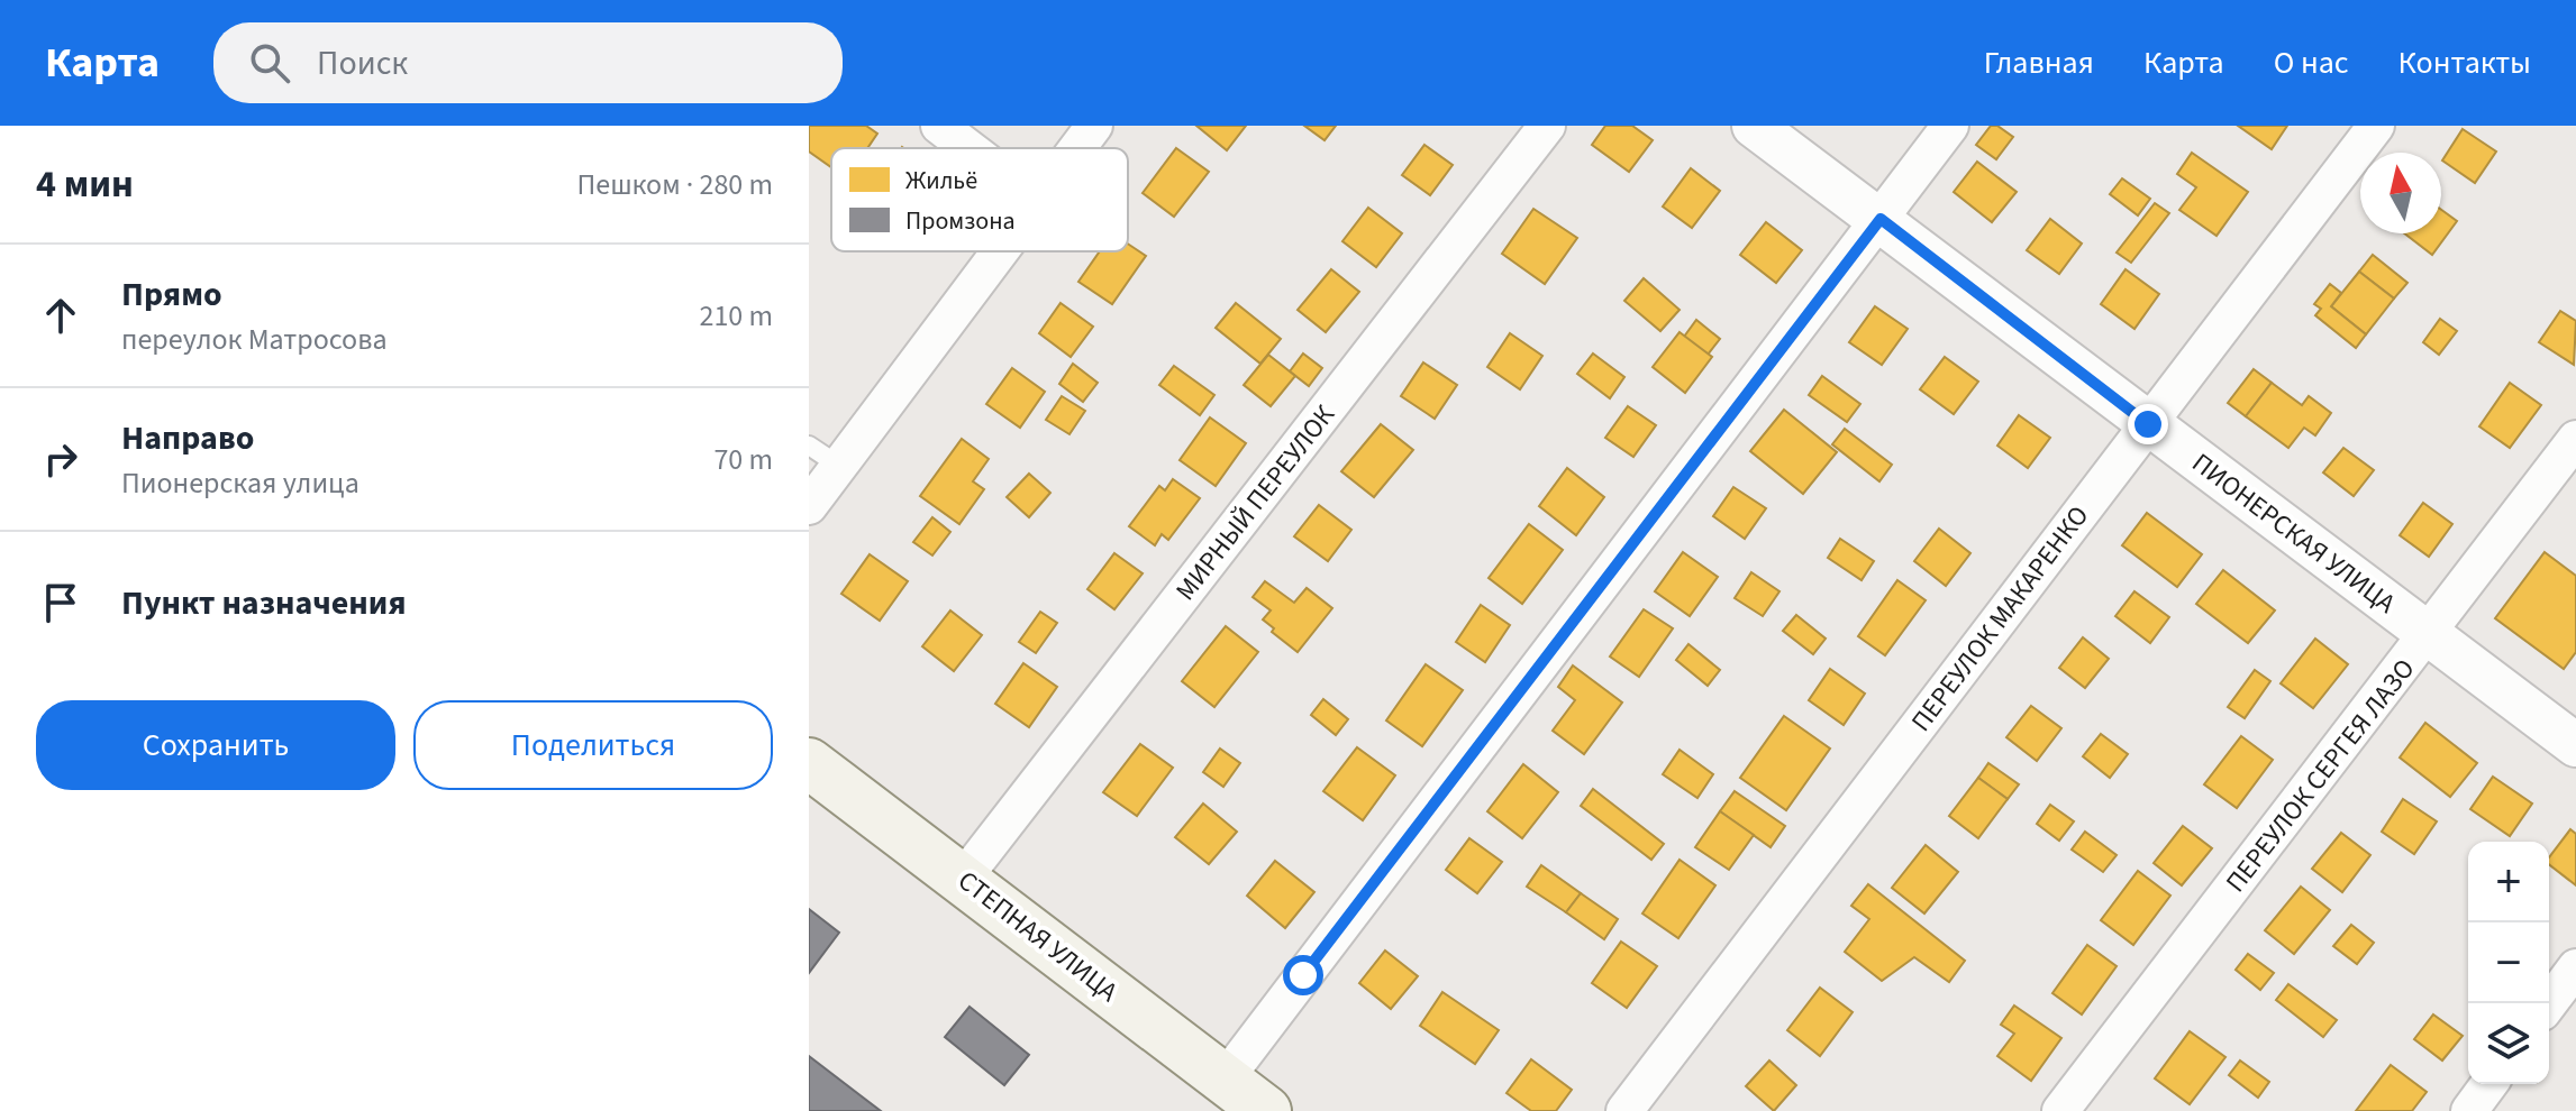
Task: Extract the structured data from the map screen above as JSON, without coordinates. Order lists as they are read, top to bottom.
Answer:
{
  "streets": {
    "main road": ["СТЕПНАЯ УЛИЦА"],
    "street": [
      "МИРНЫЙ ПЕРЕУЛОК",
      "ПИОНЕРСКАЯ УЛИЦА",
      "ПЕРЕУЛОК МАКАРЕНКО",
      "ПЕРЕУЛОК СЕРГЕЯ ЛАЗО"
    ]
  },
  "crossings": [
    ["МИРНЫЙ ПЕРЕУЛОК", "СТЕПНАЯ УЛИЦА"],
    ["ПИОНЕРСКАЯ УЛИЦА", "ПЕРЕУЛОК МАКАРЕНКО"],
    ["ПИОНЕРСКАЯ УЛИЦА", "ПЕРЕУЛОК СЕРГЕЯ ЛАЗО"]
  ],
  "legend": ["Жильё", "Промзона"],
  "north": "top",
  "page": {
    "header": "Карта",
    "search": "Поиск",
    "nav": [
      "Главная",
      "Карта",
      "О нас",
      "Контакты"
    ],
    "heading": ["4 мин", "Пешком · 280 m"],
    "list": [
      ["Прямо", "переулок Матросова", "210 m"],
      ["Направо", "Пионерская улица", "70 m"],
      "Пункт назначения"
    ],
    "buttons": ["Сохранить", "Поделиться"],
    "map_buttons": ["+", "−"]
  }
}
